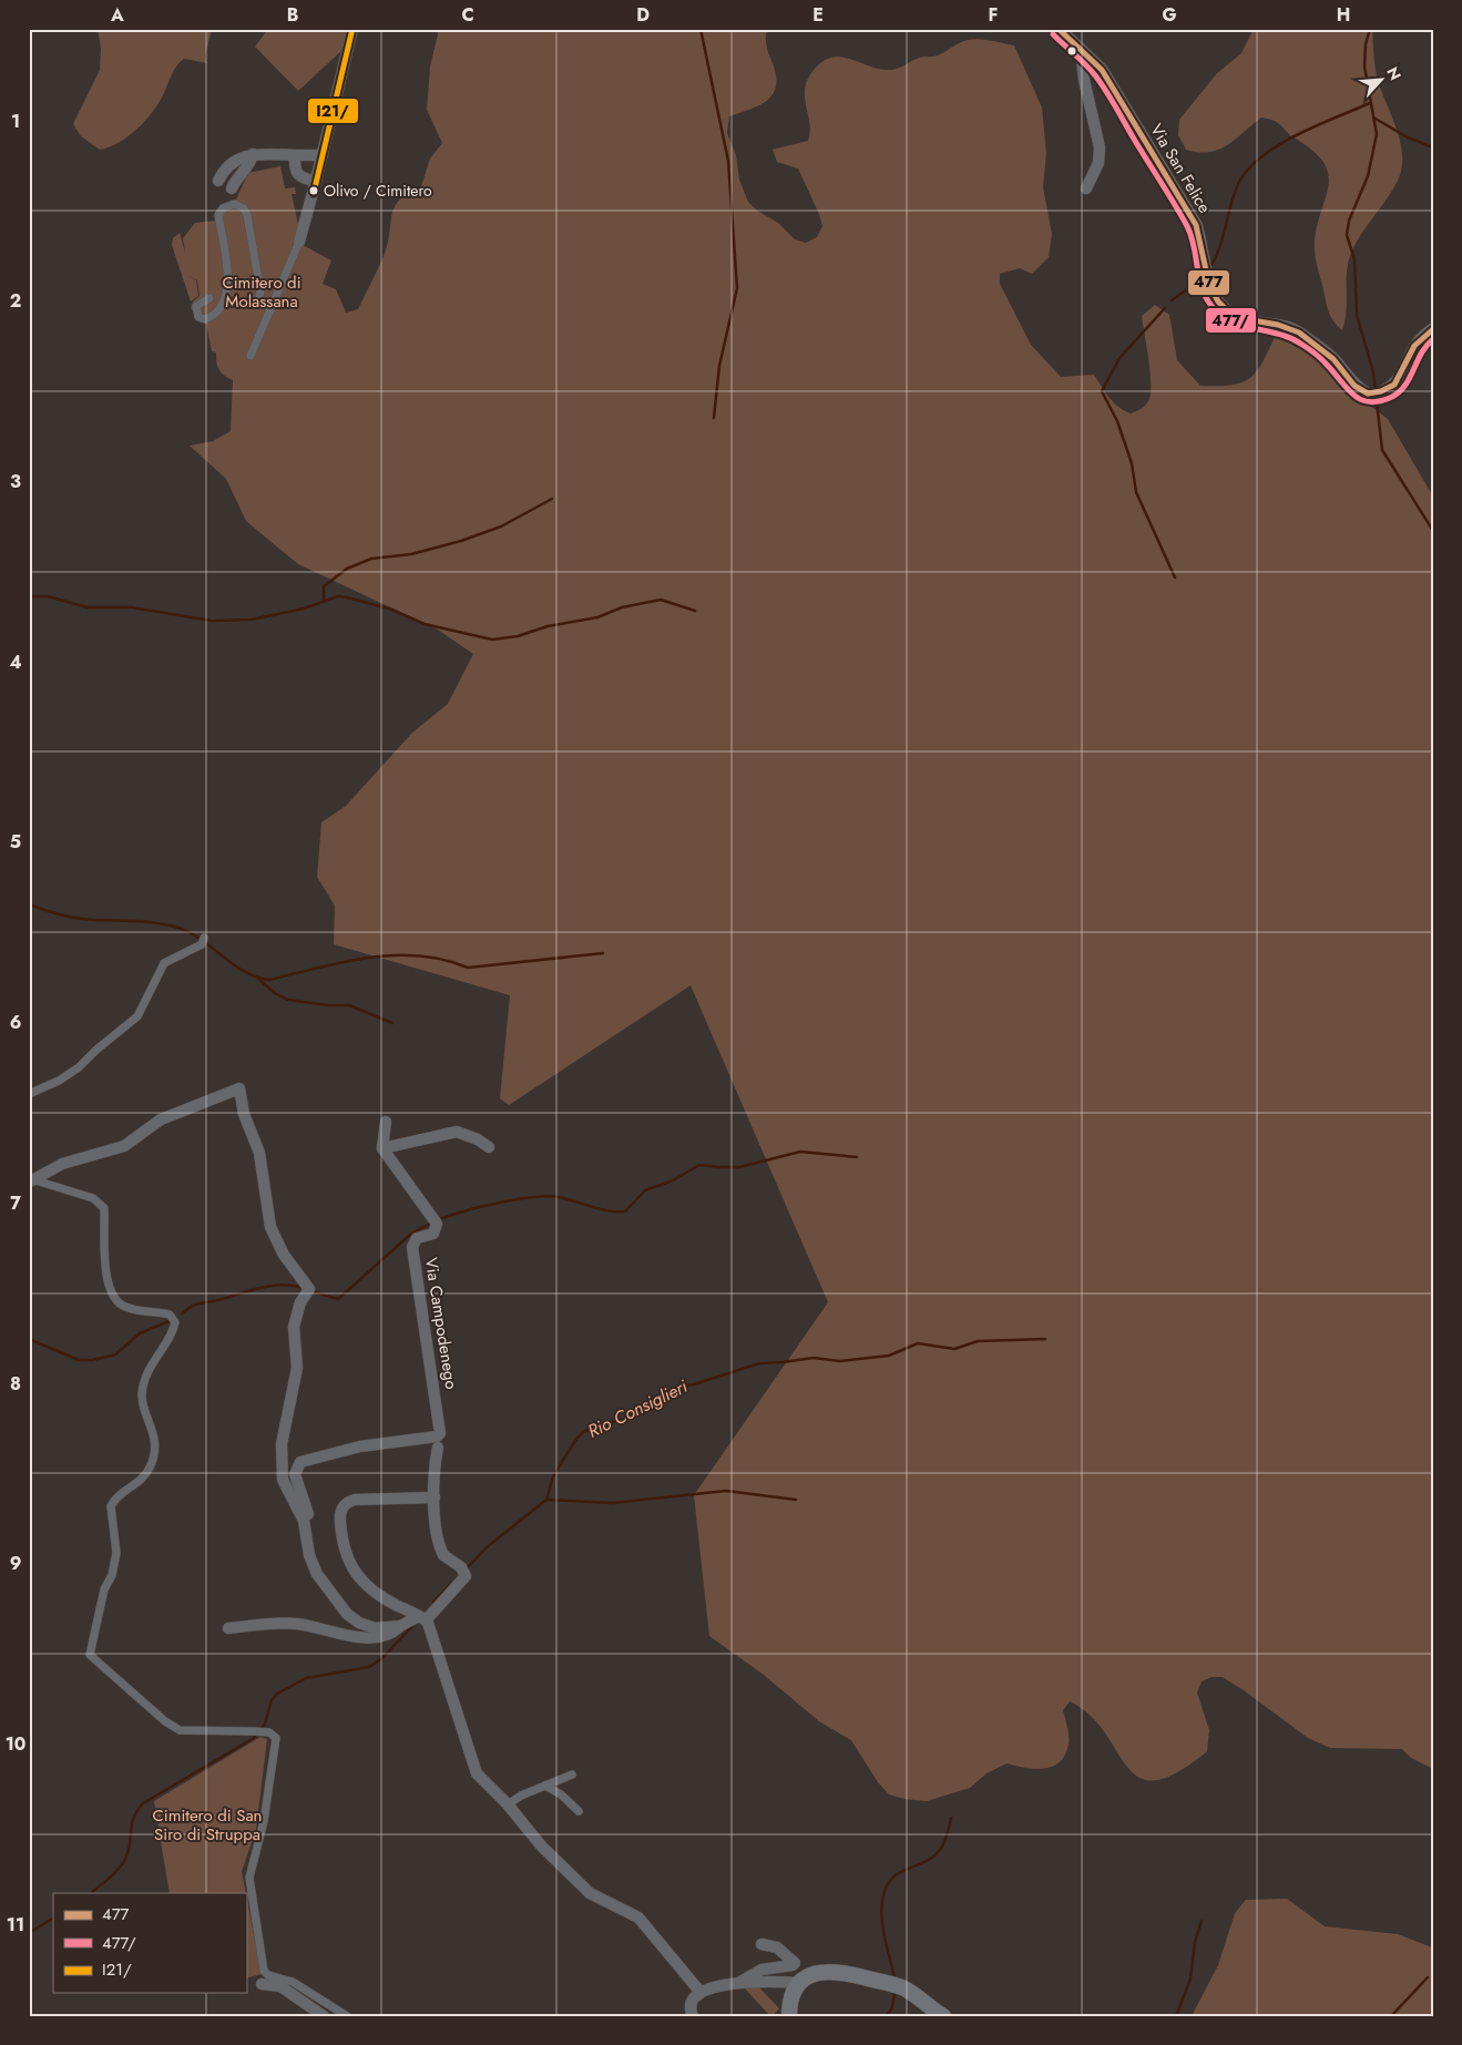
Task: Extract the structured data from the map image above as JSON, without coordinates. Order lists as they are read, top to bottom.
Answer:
{
  "streets": {
    "street": ["Via San Felice", "Via Campodenego"]
  },
  "water": ["Rio Consiglieri"],
  "parks": ["Cimitero di Molassana", "Cimitero di San Siro di Struppa"],
  "places": ["Olivo / Cimitero"],
  "lines": ["transit line 477", "transit line I21/", "transit line 477/"],
  "legend": ["477", "477/", "I21/"],
  "north": "top right",
  "grid": {
    "columns": [
      "A",
      "B",
      "C",
      "D",
      "E",
      "F",
      "G",
      "H"
    ],
    "rows": [
      "1",
      "2",
      "3",
      "4",
      "5",
      "6",
      "7",
      "8",
      "9",
      "10",
      "11"
    ]
  }
}
